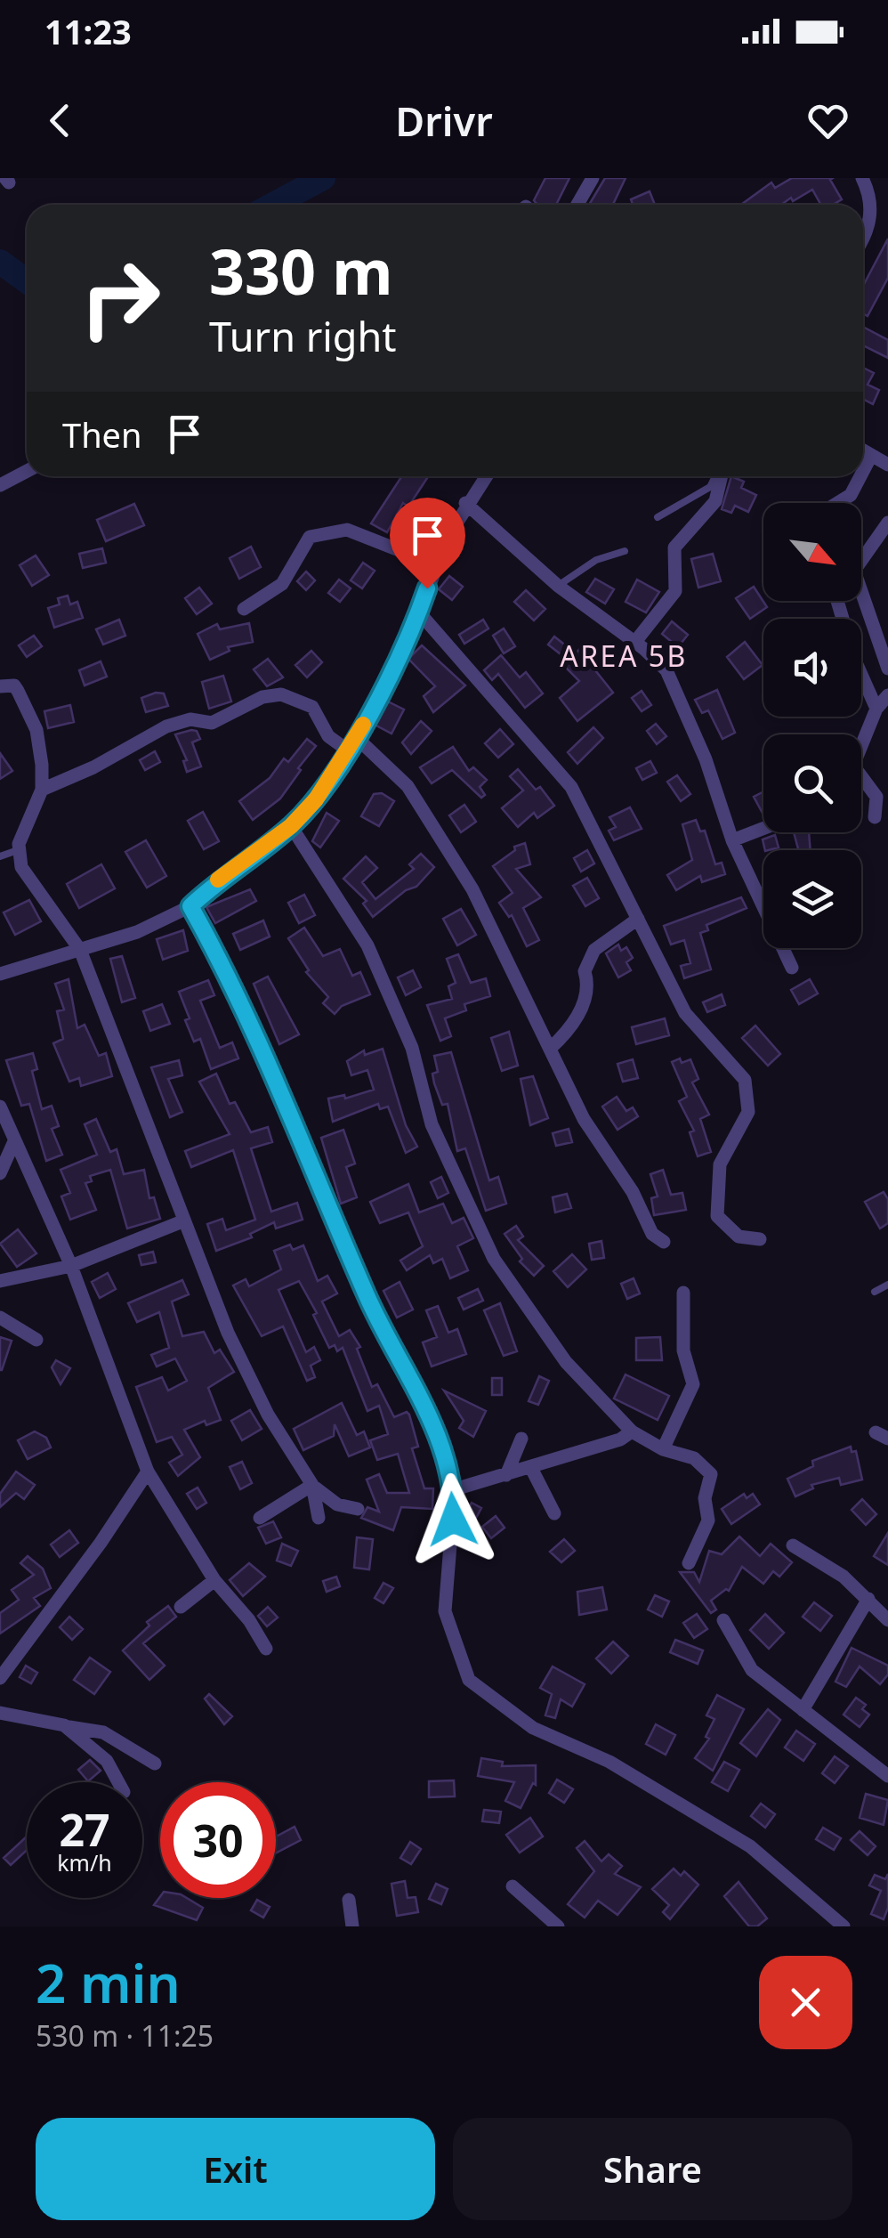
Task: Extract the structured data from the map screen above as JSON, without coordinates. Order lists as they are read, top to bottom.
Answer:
{
  "districts": ["AREA 5B"],
  "north": "bottom right",
  "page": {
    "status": "11:23",
    "header": "Drivr",
    "turn": ["330 m", "Turn right"],
    "then": "Then",
    "speed": "27 km/h",
    "limit": "30",
    "heading": ["2 min", "530 m · 11:25"],
    "buttons": ["Exit", "Share"]
  }
}
